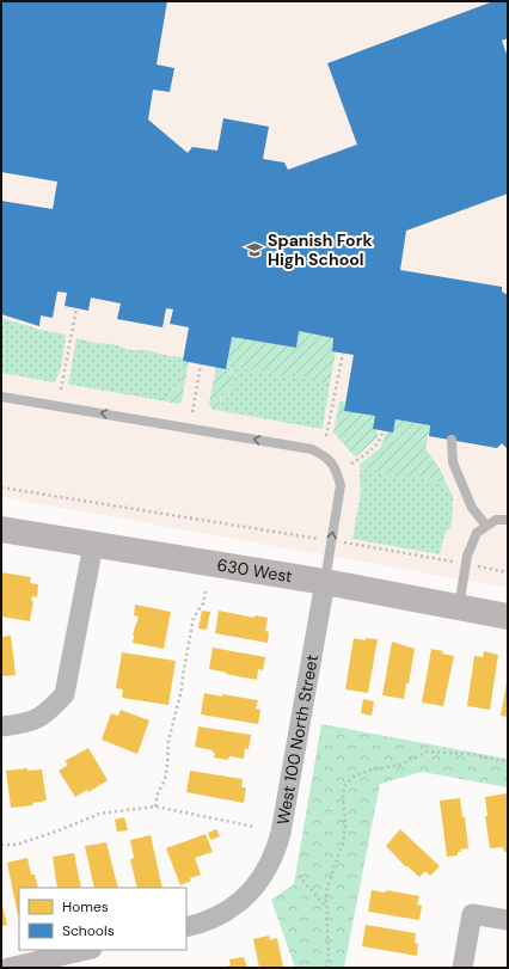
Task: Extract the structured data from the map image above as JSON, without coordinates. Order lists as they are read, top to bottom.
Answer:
{
  "streets": {
    "street": ["630 West", "West 100 North Street"]
  },
  "crossings": [
    ["630 West", "West 100 North Street"]
  ],
  "places": {
    "school or university": ["Spanish Fork High School"]
  },
  "legend": ["Homes", "Schools"]
}
